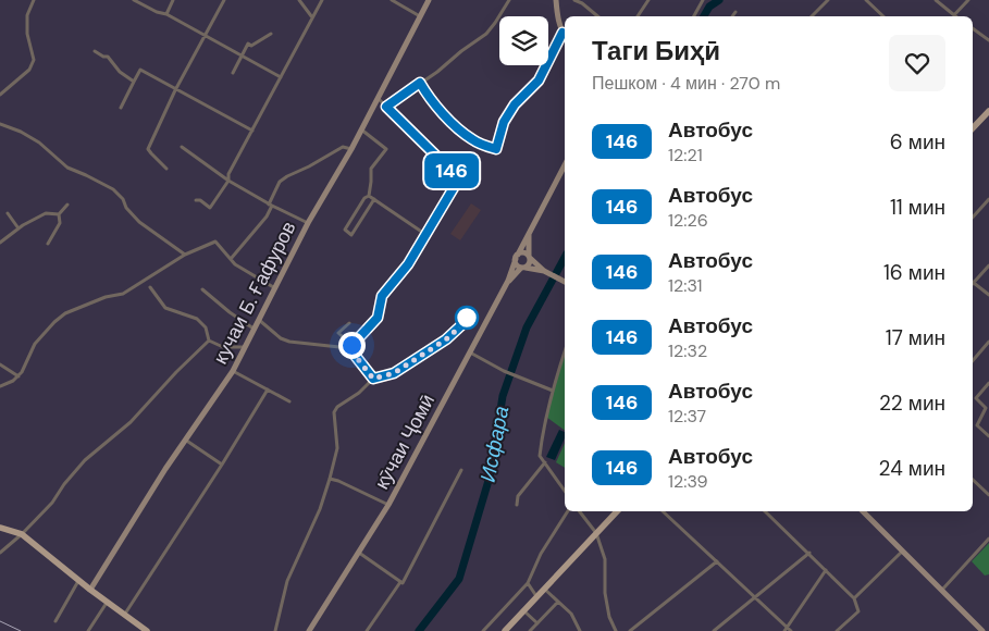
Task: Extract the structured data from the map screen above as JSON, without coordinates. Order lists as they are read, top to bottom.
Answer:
{
  "streets": {
    "main road": ["кучаи Б. Ғафуров", "кӯчаи Ҷомӣ"]
  },
  "water": ["Исфара"],
  "lines": ["bus line 146"],
  "page": {
    "on_map": "146",
    "heading": ["Таги Биҳӣ", "Пешком · 4 мин · 270 m"],
    "list": [
      {
        "mark": "146",
        "name": "Автобус",
        "note": "12:21",
        "value": "6 мин"
      },
      {
        "mark": "146",
        "name": "Автобус",
        "note": "12:26",
        "value": "11 мин"
      },
      {
        "mark": "146",
        "name": "Автобус",
        "note": "12:31",
        "value": "16 мин"
      },
      {
        "mark": "146",
        "name": "Автобус",
        "note": "12:32",
        "value": "17 мин"
      },
      {
        "mark": "146",
        "name": "Автобус",
        "note": "12:37",
        "value": "22 мин"
      },
      {
        "mark": "146",
        "name": "Автобус",
        "note": "12:39",
        "value": "24 мин"
      }
    ]
  }
}
